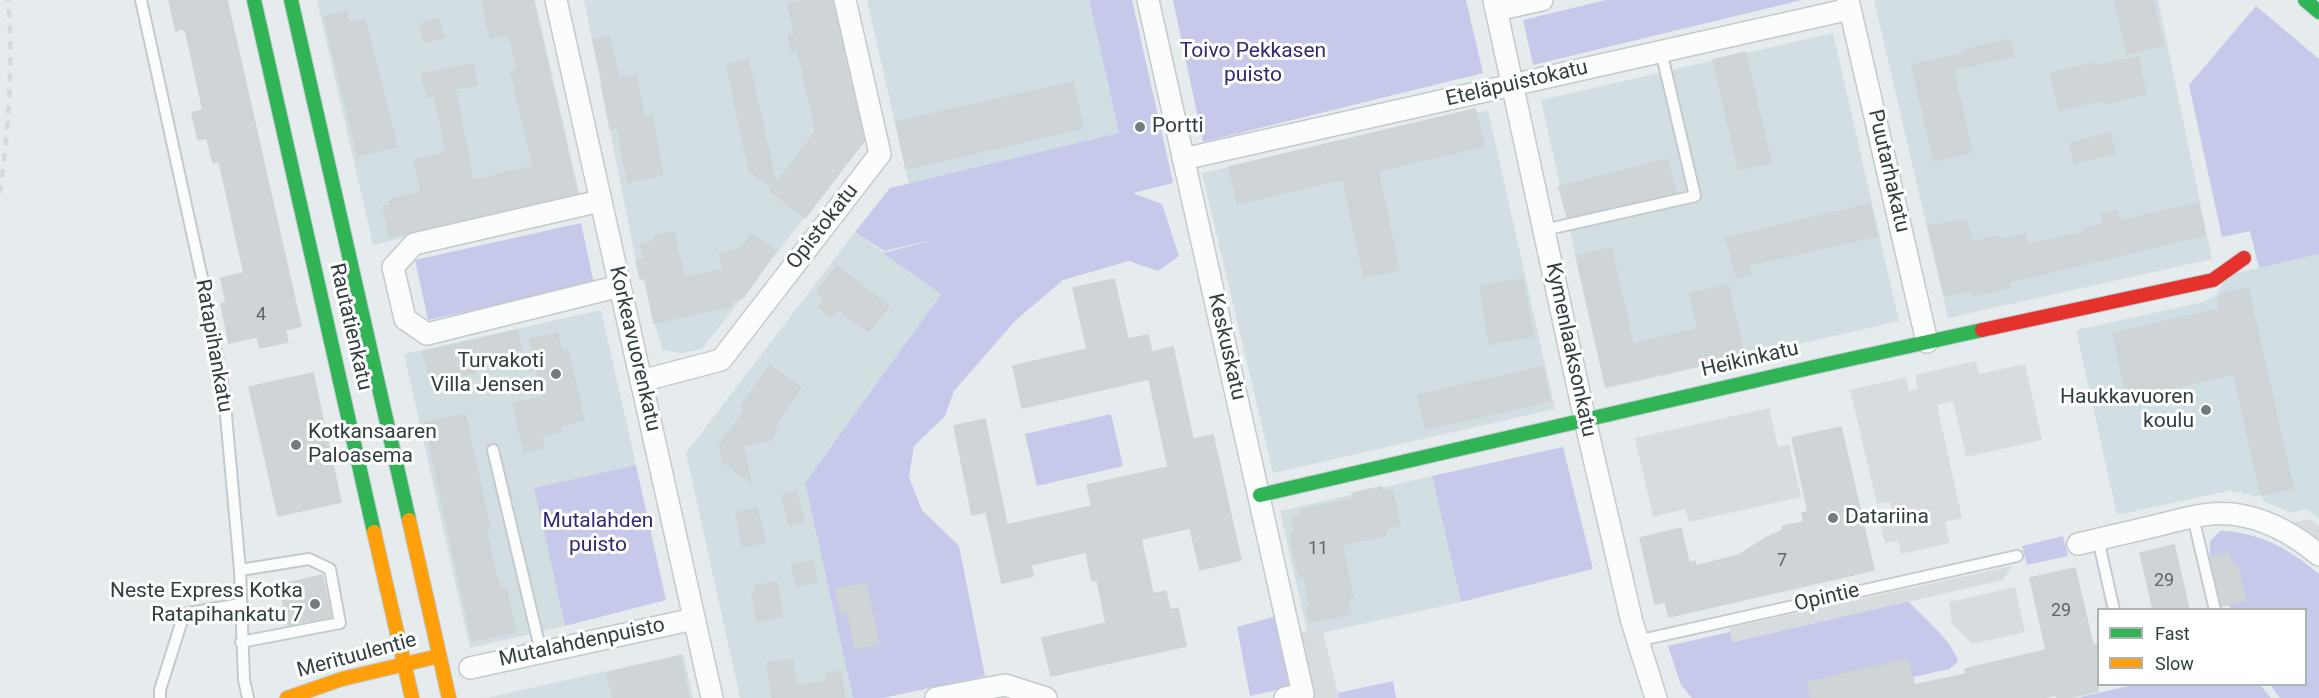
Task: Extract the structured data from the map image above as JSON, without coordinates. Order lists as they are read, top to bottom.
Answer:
{
  "streets": {
    "main road": ["Rautatienkatu", "Heikinkatu", "Merituulentie"],
    "street": [
      "Eteläpuistokatu",
      "Puutarhakatu",
      "Opistokatu",
      "Keskuskatu",
      "Korkeavuorenkatu",
      "Kymenlaaksonkatu",
      "Mutalahdenpuisto"
    ],
    "lane": ["Ratapihankatu", "Opintie"]
  },
  "crossings": [
    ["Eteläpuistokatu", "Puutarhakatu"],
    ["Eteläpuistokatu", "Keskuskatu"],
    ["Eteläpuistokatu", "Kymenlaaksonkatu"],
    ["Puutarhakatu", "Heikinkatu"],
    ["Opistokatu", "Korkeavuorenkatu"],
    ["Rautatienkatu", "Merituulentie"],
    ["Keskuskatu", "Heikinkatu"],
    ["Korkeavuorenkatu", "Mutalahdenpuisto"],
    ["Kymenlaaksonkatu", "Heikinkatu"],
    ["Kymenlaaksonkatu", "Opintie"]
  ],
  "parks": ["Toivo Pekkasen puisto", "Mutalahden puisto"],
  "places": [
    "Portti",
    "Turvakoti Villa Jensen",
    "Haukkavuoren koulu",
    "Kotkansaaren Paloasema",
    "Datariina",
    "Neste Express Kotka Ratapihankatu 7"
  ],
  "house_numbers": [
    "4",
    "11",
    "7",
    "29",
    "29"
  ],
  "legend": ["Fast", "Slow"]
}
